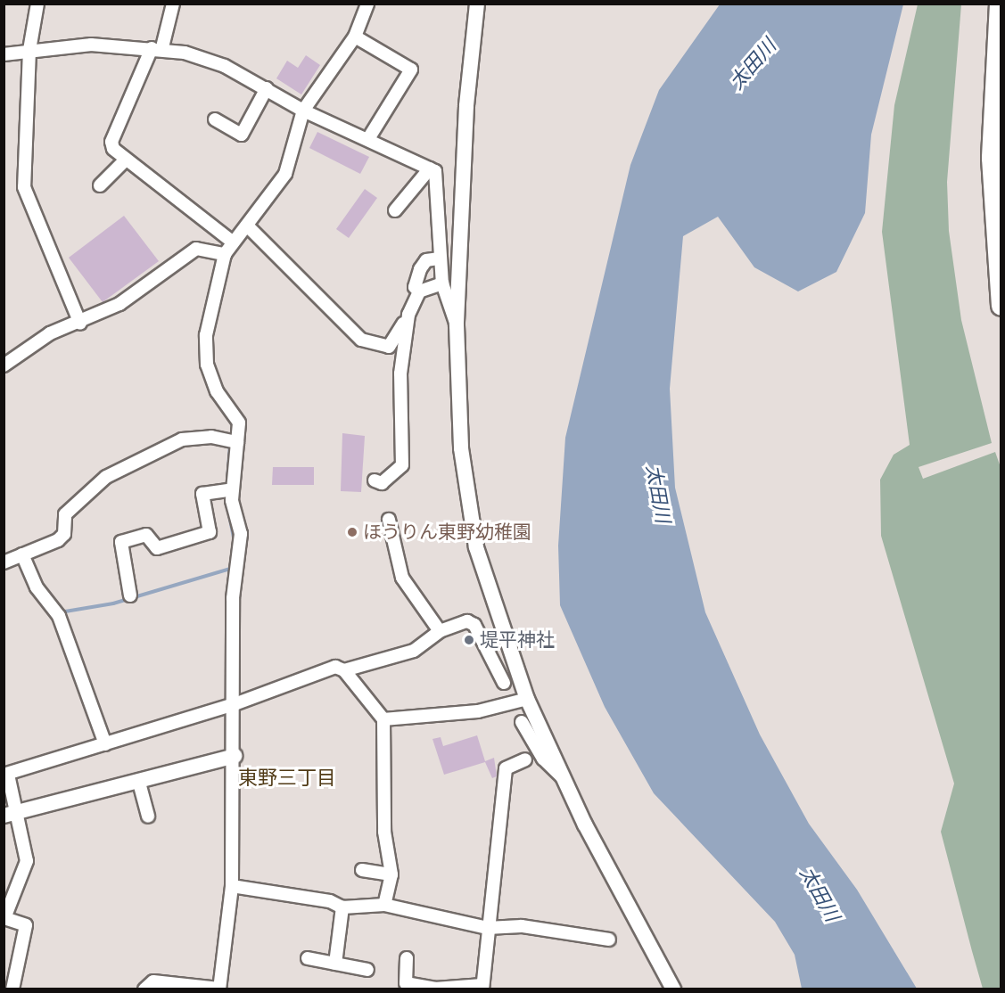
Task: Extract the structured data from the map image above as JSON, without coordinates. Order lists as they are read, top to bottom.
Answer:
{
  "districts": ["東野三丁目"],
  "water": ["太田川"],
  "places": ["ほうりん東野幼稚園", "堤平神社"]
}
